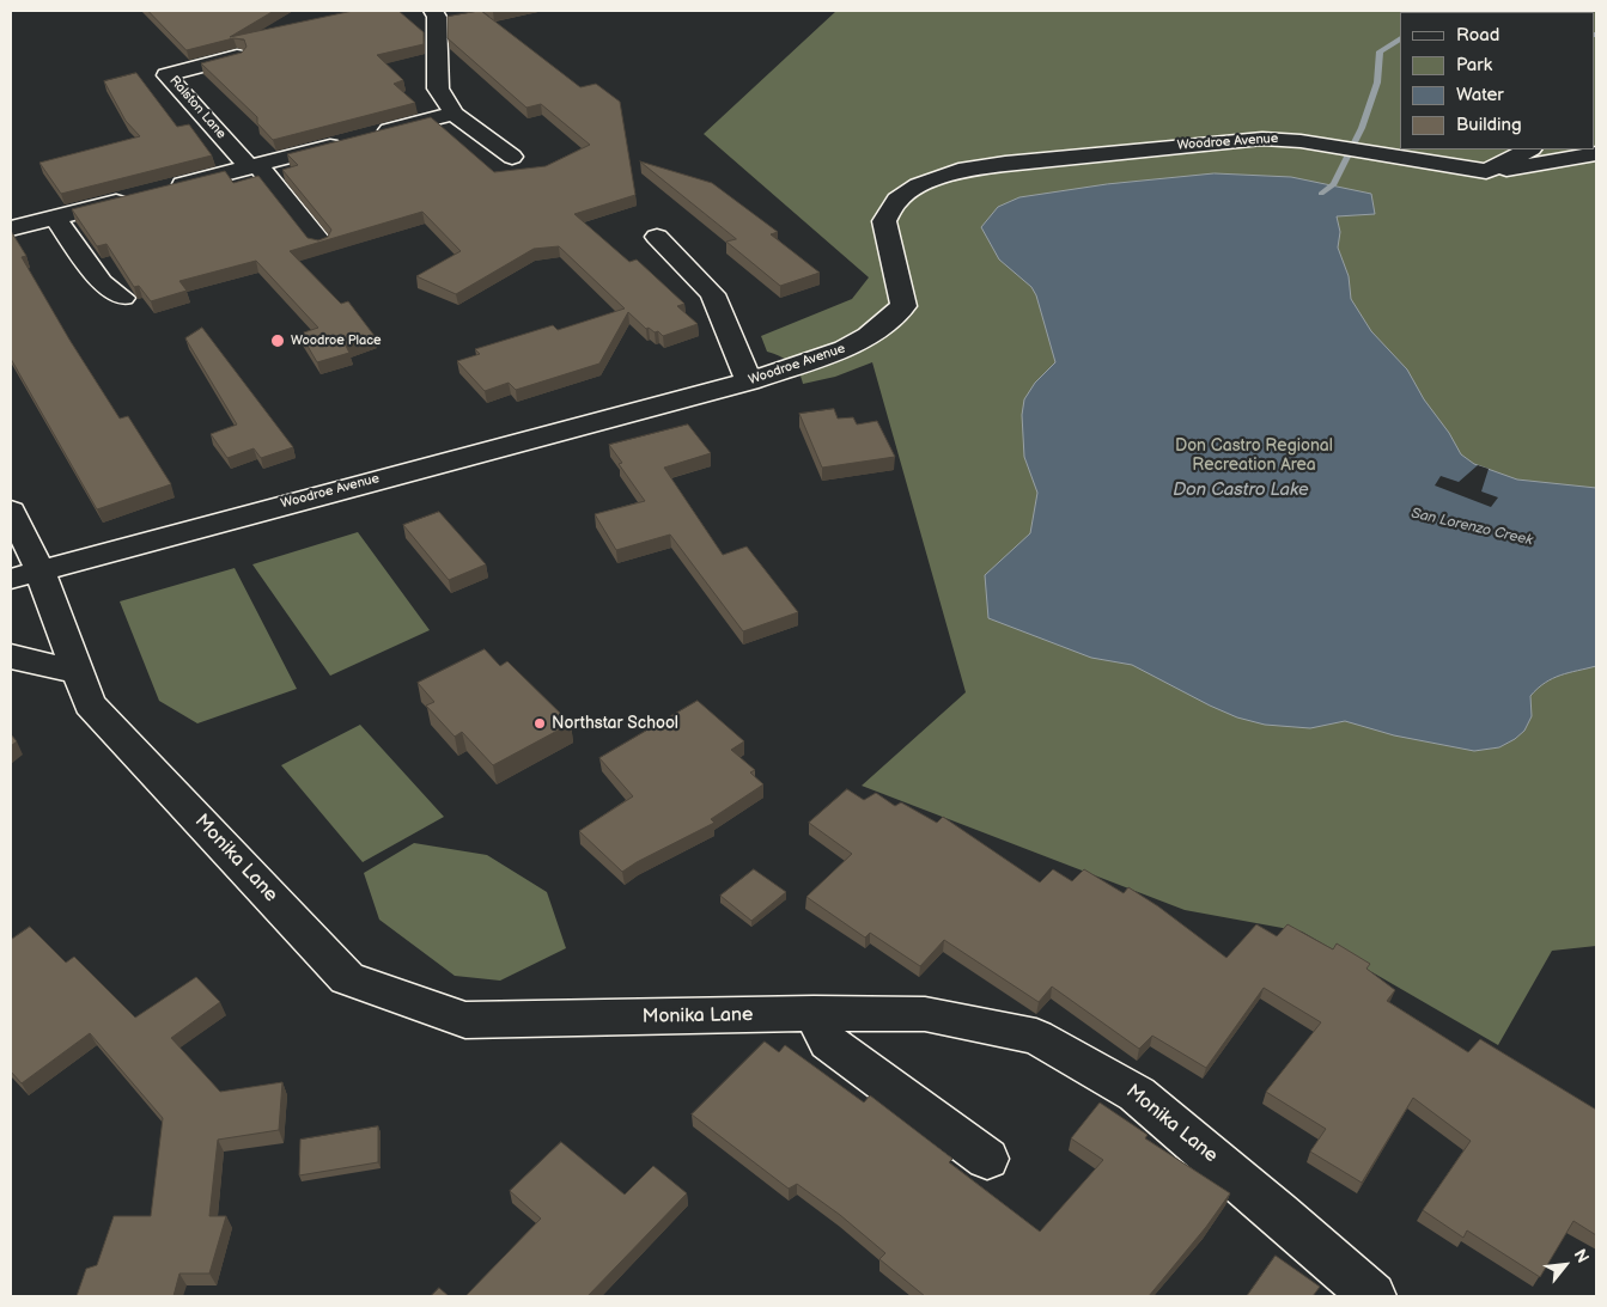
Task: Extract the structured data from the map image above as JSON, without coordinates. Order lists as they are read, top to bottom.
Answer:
{
  "streets": {
    "street": ["Ralston Lane", "Woodroe Avenue", "Monika Lane"]
  },
  "crossings": [
    ["Woodroe Avenue", "Monika Lane"]
  ],
  "water": ["Don Castro Lake", "San Lorenzo Creek"],
  "parks": ["Don Castro Regional Recreation Area"],
  "places": ["Woodroe Place", "Northstar School"],
  "legend": [
    "Road",
    "Park",
    "Water",
    "Building"
  ],
  "north": "top right"
}
